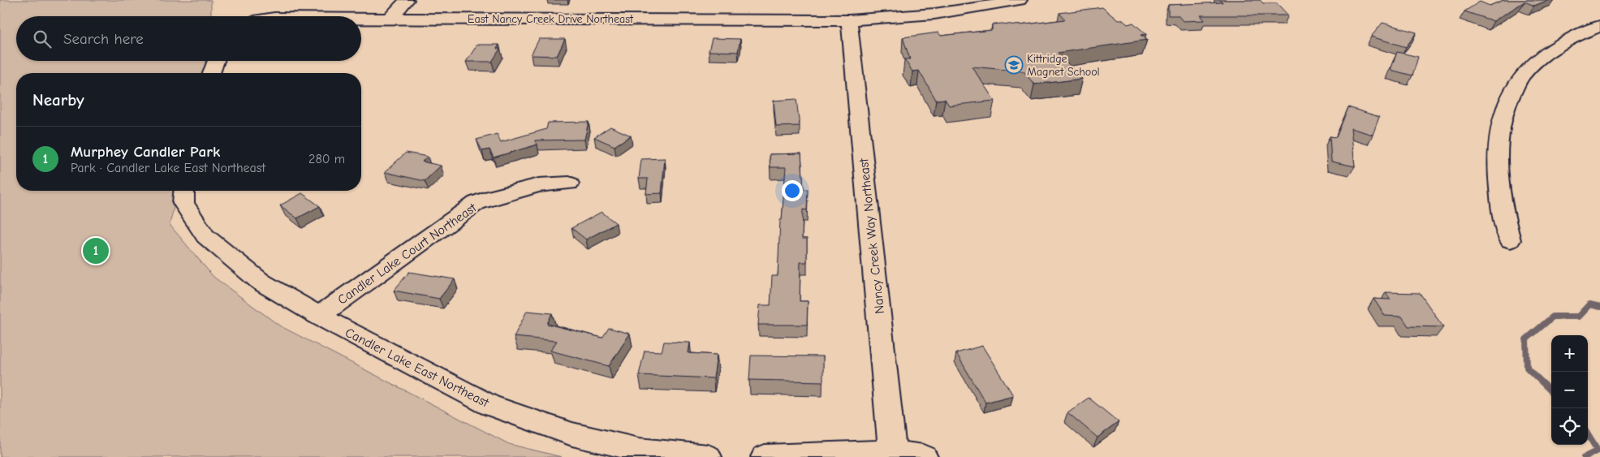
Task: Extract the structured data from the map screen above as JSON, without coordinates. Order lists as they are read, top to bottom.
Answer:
{
  "streets": {
    "street": [
      "East Nancy Creek Drive Northeast",
      "Nancy Creek Way Northeast",
      "Candler Lake Court Northeast",
      "Candler Lake East Northeast"
    ]
  },
  "crossings": [
    ["East Nancy Creek Drive Northeast", "Nancy Creek Way Northeast"],
    ["Candler Lake Court Northeast", "Candler Lake East Northeast"]
  ],
  "places": {
    "school or university": ["Kittridge Magnet School"]
  },
  "page": {
    "search": "Search here",
    "heading": "Nearby",
    "list": [
      {
        "mark": "1",
        "name": "Murphey Candler Park",
        "note": "Park · Candler Lake East Northeast",
        "value": "280 m"
      }
    ],
    "pins": "1",
    "map_buttons": ["+", "−"]
  }
}
